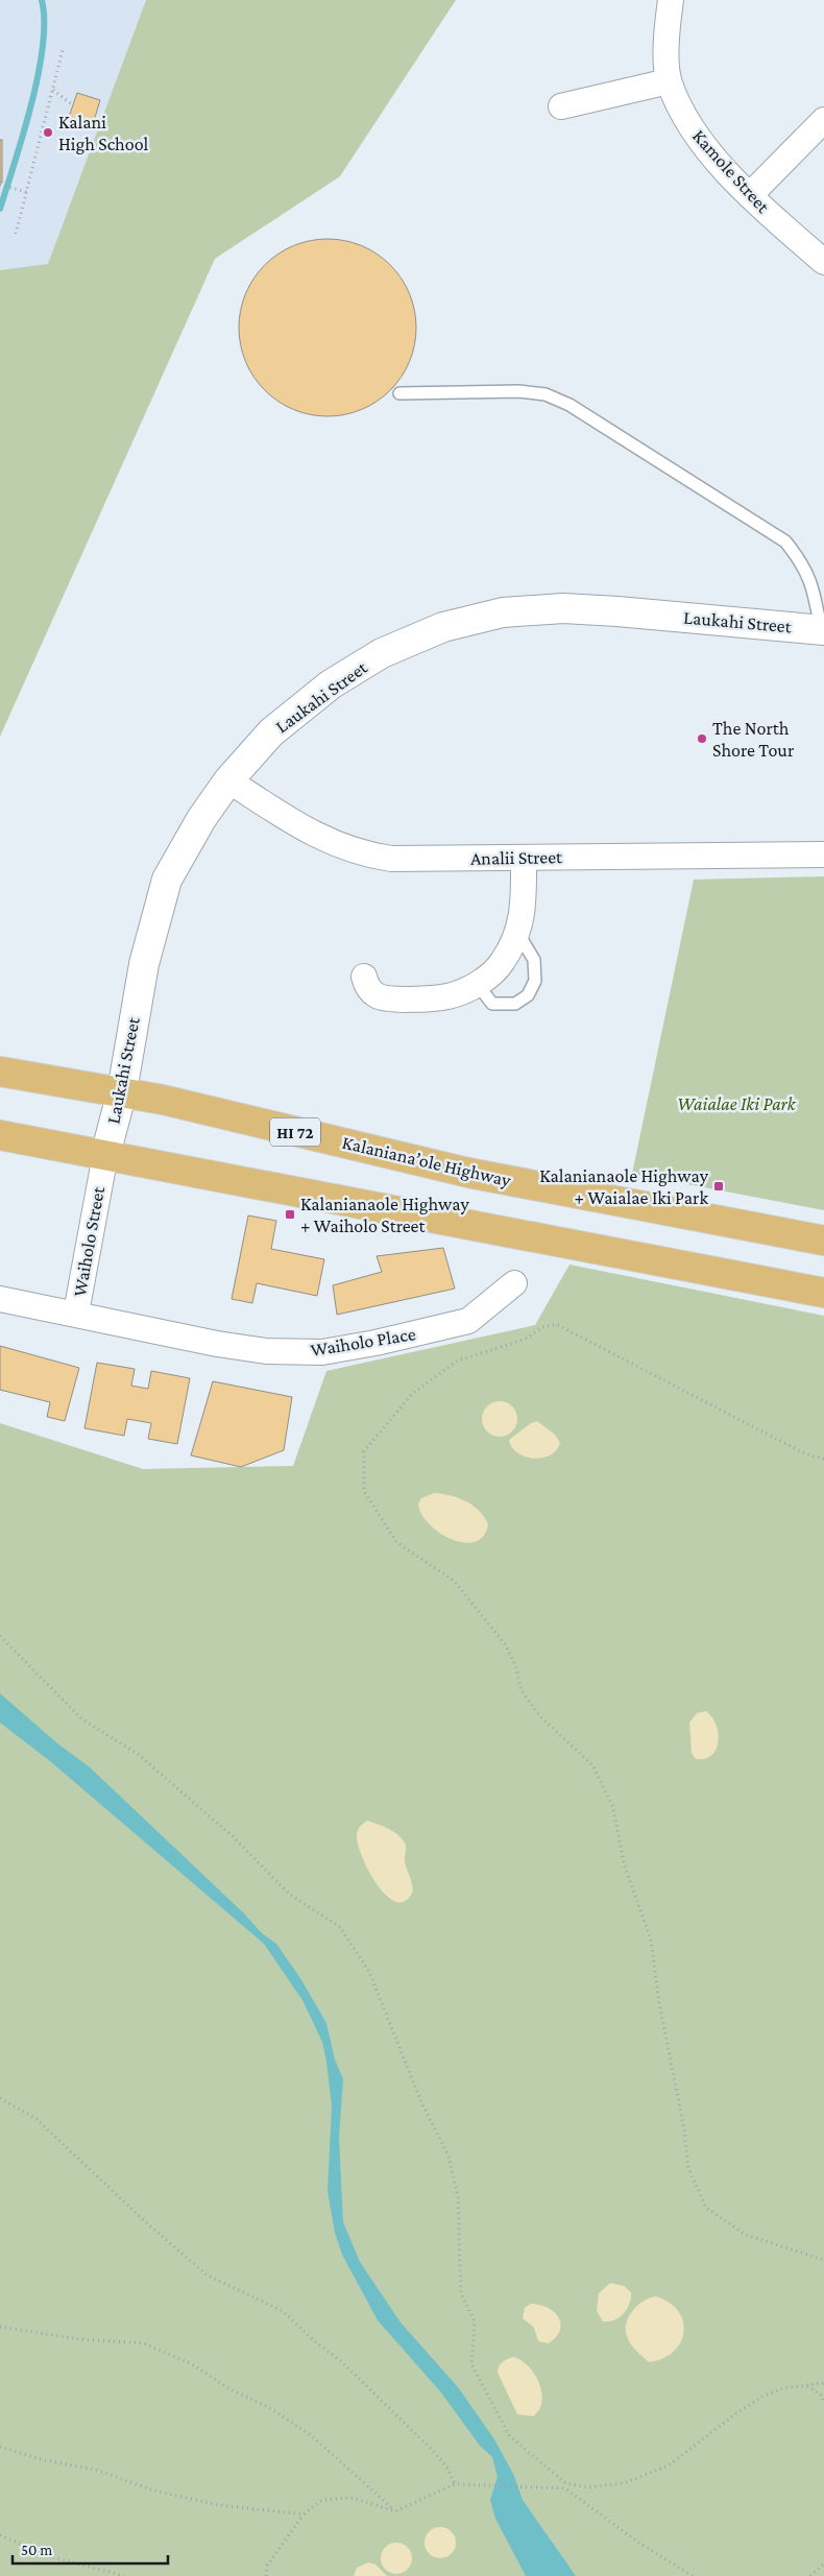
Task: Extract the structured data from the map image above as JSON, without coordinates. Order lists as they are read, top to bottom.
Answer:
{
  "streets": {
    "highway": ["HI 72", "Kalaniana’ole Highway"],
    "street": [
      "Kamole Street",
      "Laukahi Street",
      "Analii Street",
      "Waiholo Street",
      "Waiholo Place"
    ]
  },
  "crossings": [
    ["Laukahi Street", "Analii Street"],
    ["Laukahi Street", "Kalaniana’ole Highway"],
    ["Laukahi Street", "Waiholo Street"],
    ["Waiholo Street", "Waiholo Place"]
  ],
  "parks": ["Waialae Iki Park"],
  "places": {
    "other": ["Kalani High School", "The North Shore Tour"],
    "transit": ["Kalanianaole Highway + Waialae Iki Park", "Kalanianaole Highway + Waiholo Street"]
  },
  "scale_bar": "50 m"
}
